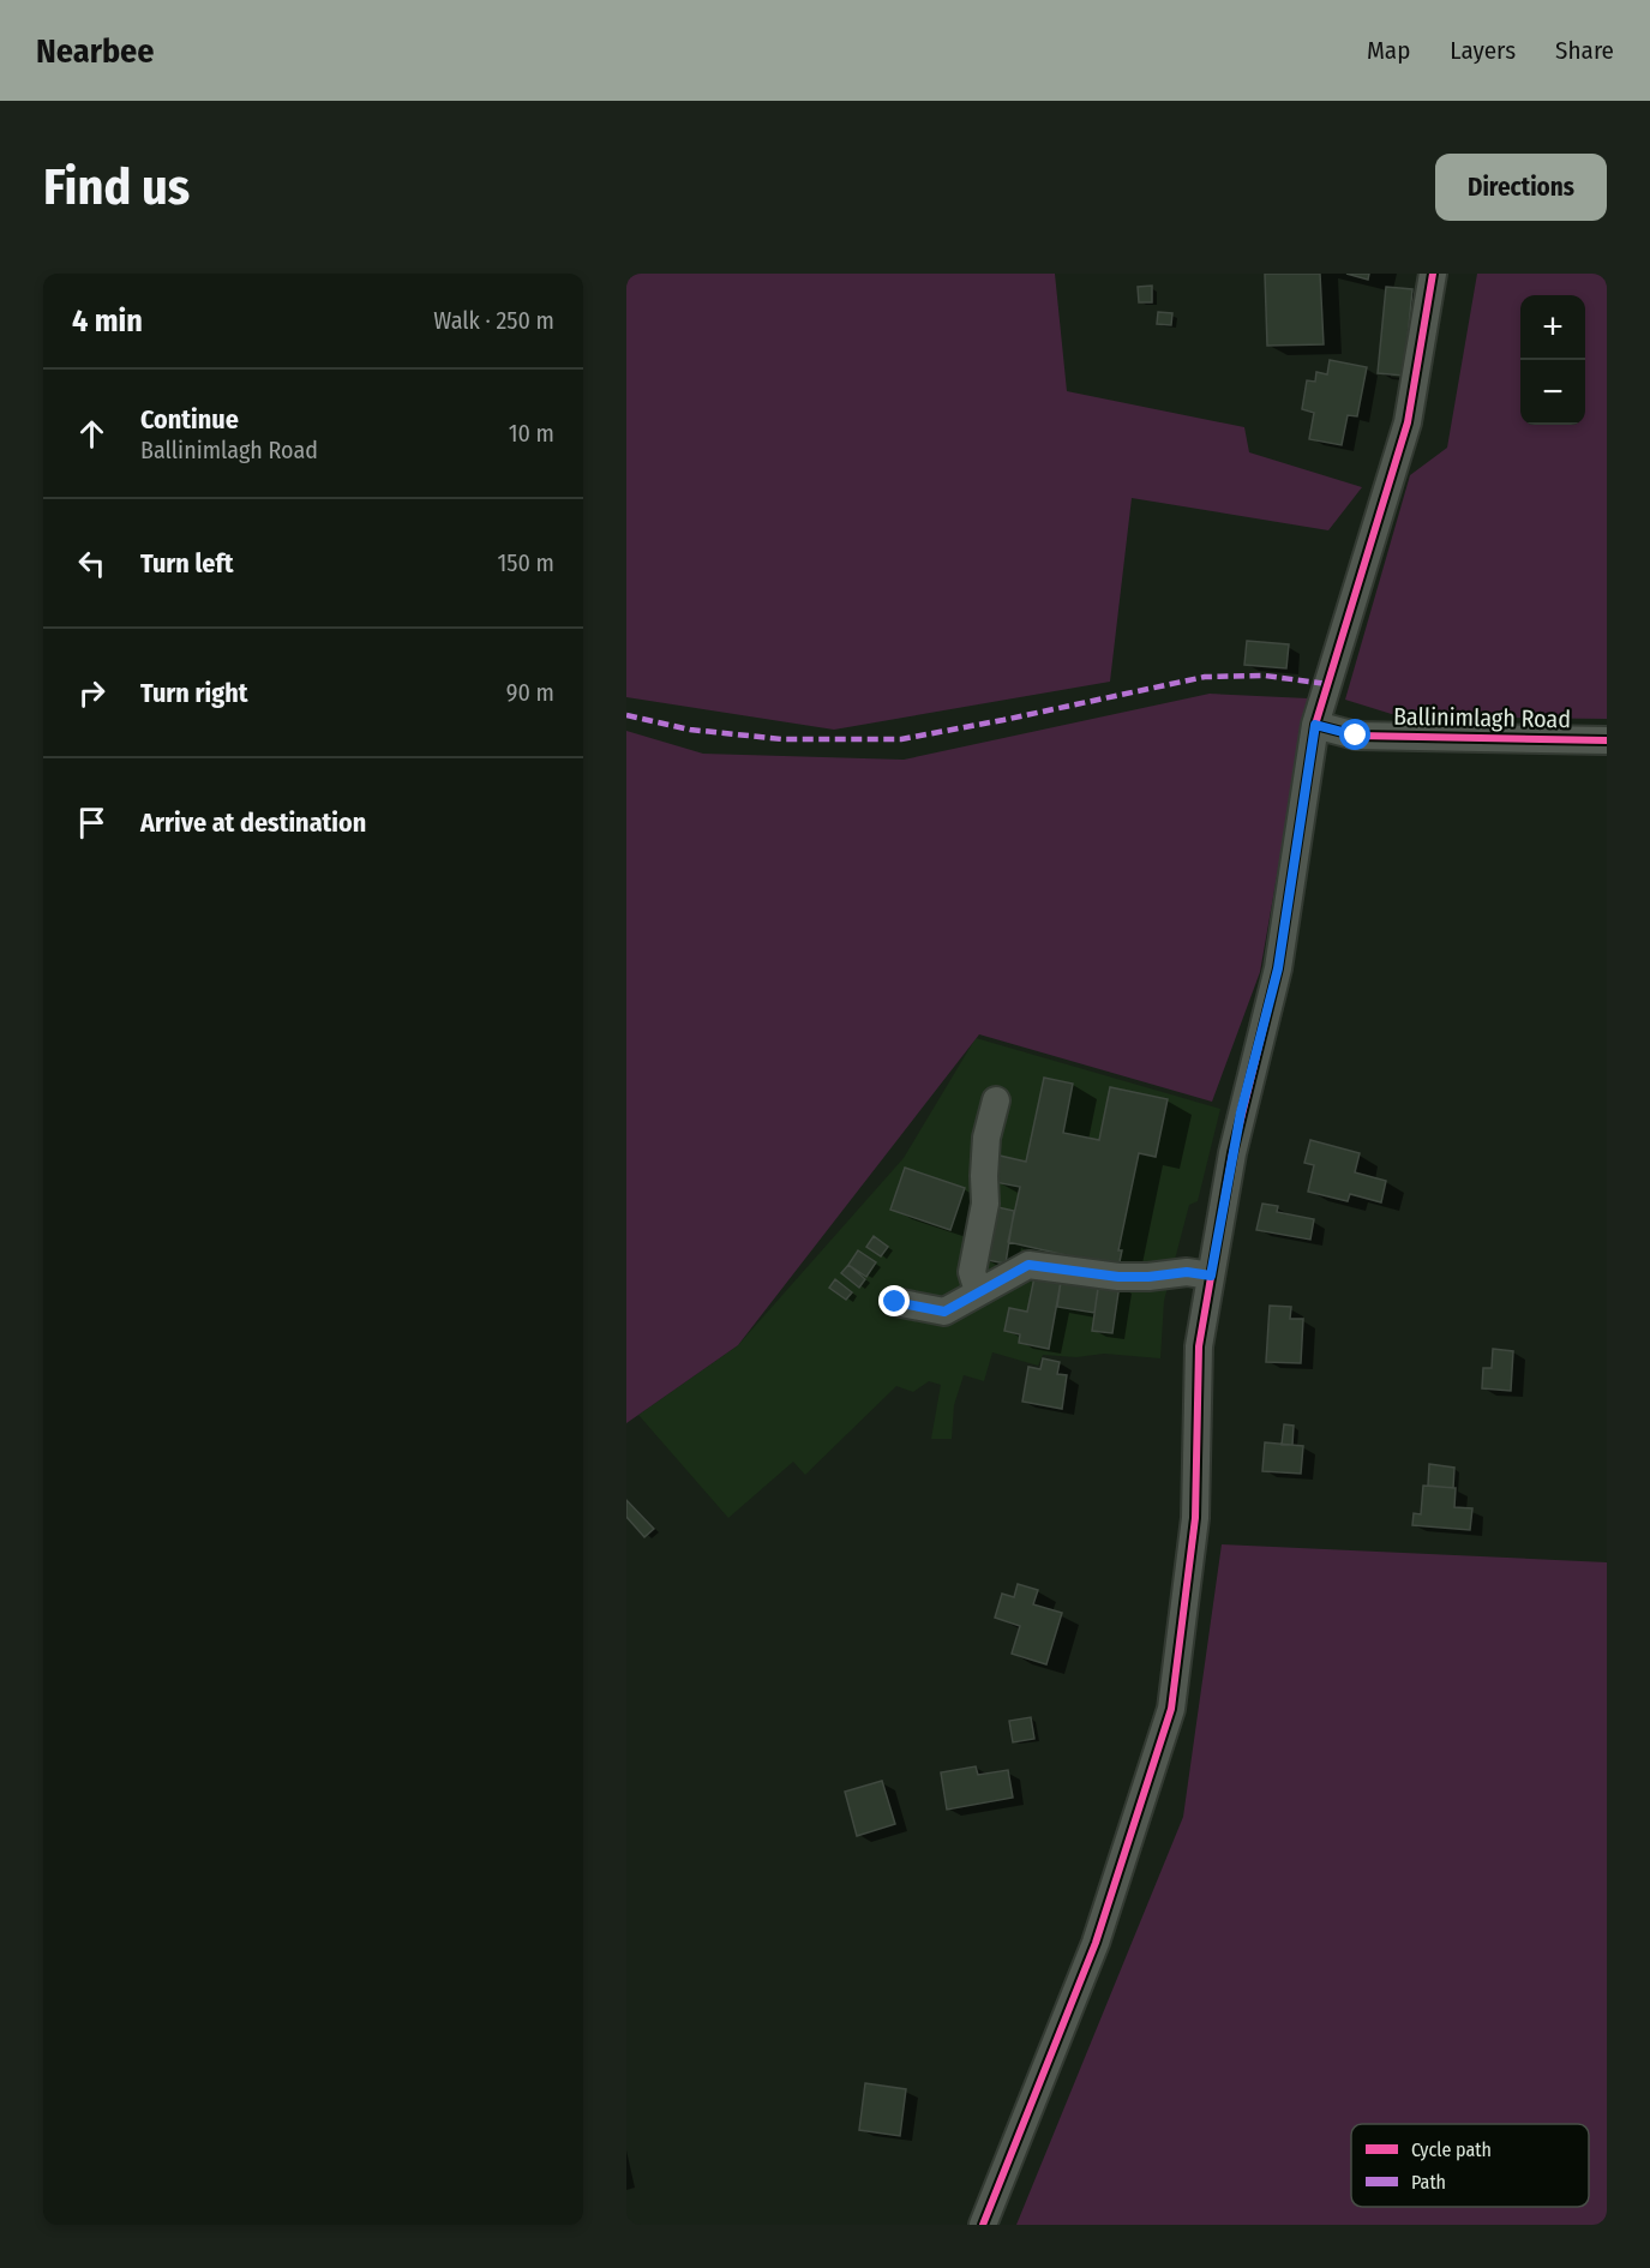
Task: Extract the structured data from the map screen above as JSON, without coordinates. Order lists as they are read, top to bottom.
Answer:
{
  "streets": {
    "street": ["Ballinimlagh Road"]
  },
  "legend": ["Cycle path", "Path"],
  "page": {
    "header": "Nearbee",
    "nav": ["Map", "Layers", "Share"],
    "buttons": "Directions",
    "title": "Find us",
    "heading": ["4 min", "Walk · 250 m"],
    "map_buttons": ["+", "−"],
    "list": [
      ["Continue", "Ballinimlagh Road", "10 m"],
      ["Turn left", "150 m"],
      ["Turn right", "90 m"],
      "Arrive at destination"
    ]
  }
}
